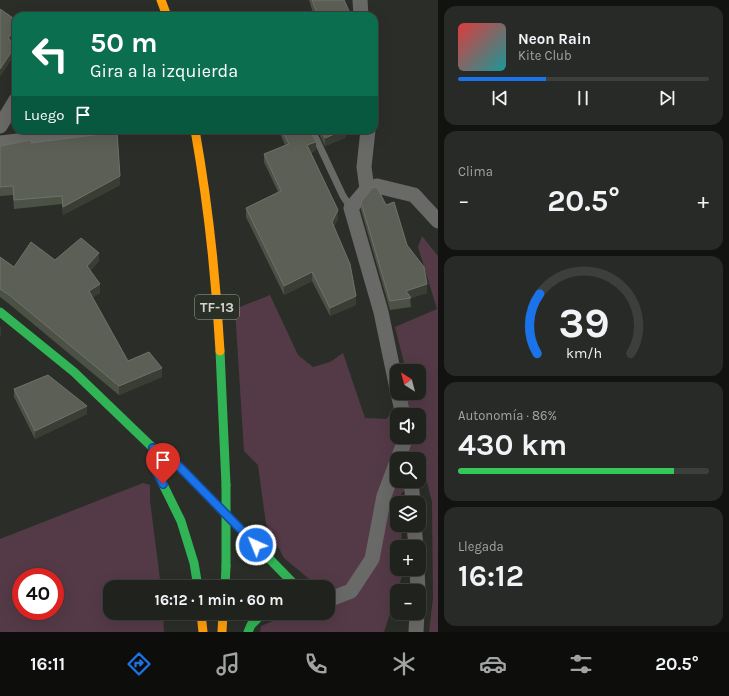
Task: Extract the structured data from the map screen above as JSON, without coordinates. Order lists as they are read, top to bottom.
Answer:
{
  "streets": {
    "main road": ["TF-13"]
  },
  "north": "top left",
  "page": {
    "turn": ["50 m", "Gira a la izquierda"],
    "song": ["Neon Rain", "Kite Club"],
    "then": "Luego",
    "tile": [
      "Clima",
      ["Autonomía · 86%", "430 km"],
      ["Llegada", "16:12"]
    ],
    "heat": ["−", "20.5°", "+"],
    "map_buttons": ["+", "−"],
    "limit": "40",
    "trip": "16:12 · 1 min · 60 m",
    "tabs": ["16:11", "20.5°"],
    "gauge": ["39", "km/h"]
  }
}
